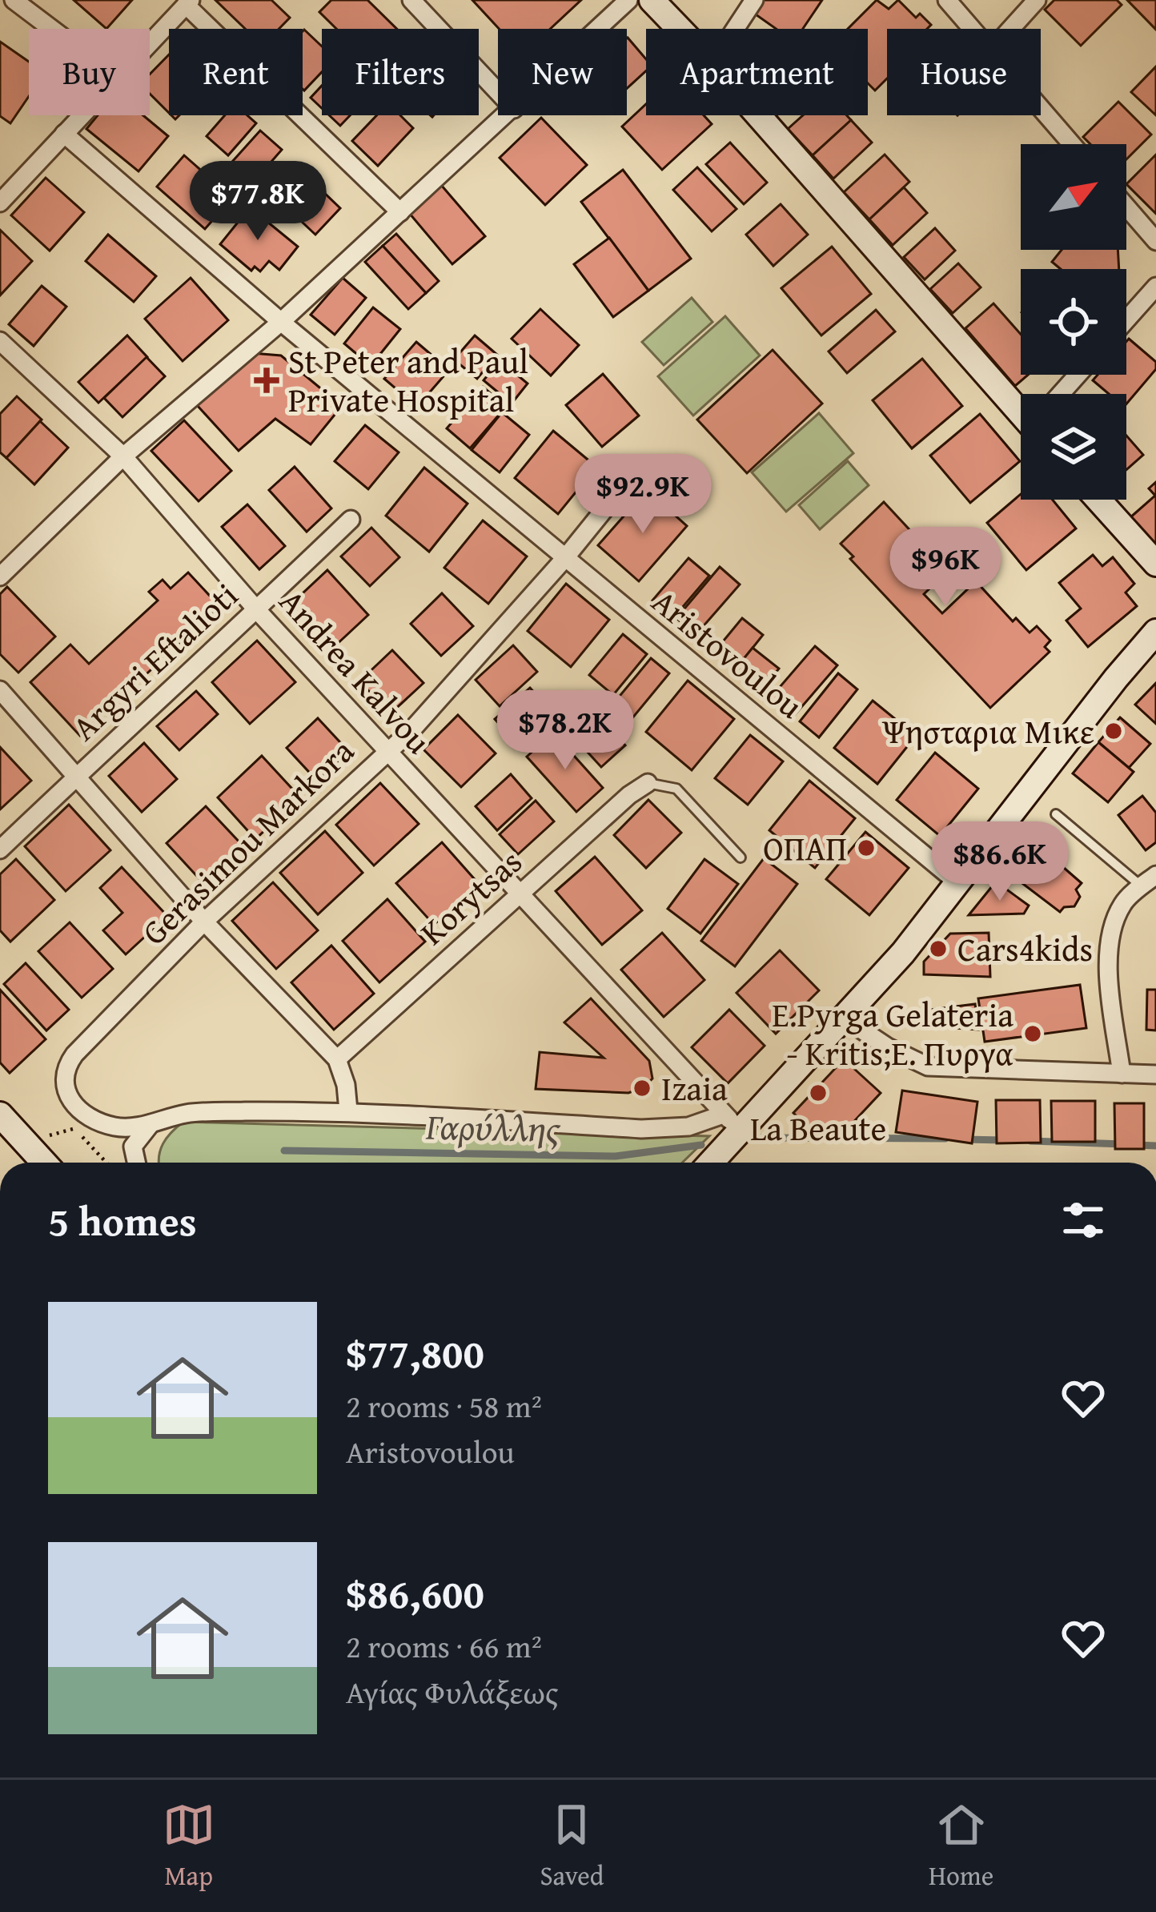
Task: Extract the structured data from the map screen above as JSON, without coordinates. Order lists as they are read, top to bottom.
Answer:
{
  "streets": {
    "street": [
      "Aristovoulou",
      "Argyri Eftalioti",
      "Andrea Kalvou",
      "Gerasimou Markora",
      "Korytsas"
    ]
  },
  "crossings": [
    ["Aristovoulou", "Gerasimou Markora"],
    ["Argyri Eftalioti", "Andrea Kalvou"],
    ["Andrea Kalvou", "Gerasimou Markora"],
    ["Andrea Kalvou", "Korytsas"]
  ],
  "water": ["Γαρύλλης"],
  "places": {
    "health": ["St Peter and Paul Private Hospital"],
    "other": [
      "Ψησταρια Μικε",
      "ΟΠΑΠ",
      "Cars4kids",
      "E.Pyrga Gelateria - Kritis;Ε. Πυργα",
      "Izaia",
      "La Beaute"
    ]
  },
  "north": "top right",
  "page": {
    "chip": [
      "Buy",
      "Rent",
      "Filters",
      "New",
      "Apartment",
      "House"
    ],
    "price": [
      "$77.8K",
      "$92.9K",
      "$96K",
      "$78.2K",
      "$86.6K"
    ],
    "heading": "5 homes",
    "list": [
      {
        "name": "$77,800",
        "note": "2 rooms · 58 m² · Aristovoulou"
      },
      {
        "name": "$86,600",
        "note": "2 rooms · 66 m² · Αγίας Φυλάξεως"
      }
    ],
    "tabs": ["Map", "Saved", "Home"]
  }
}
